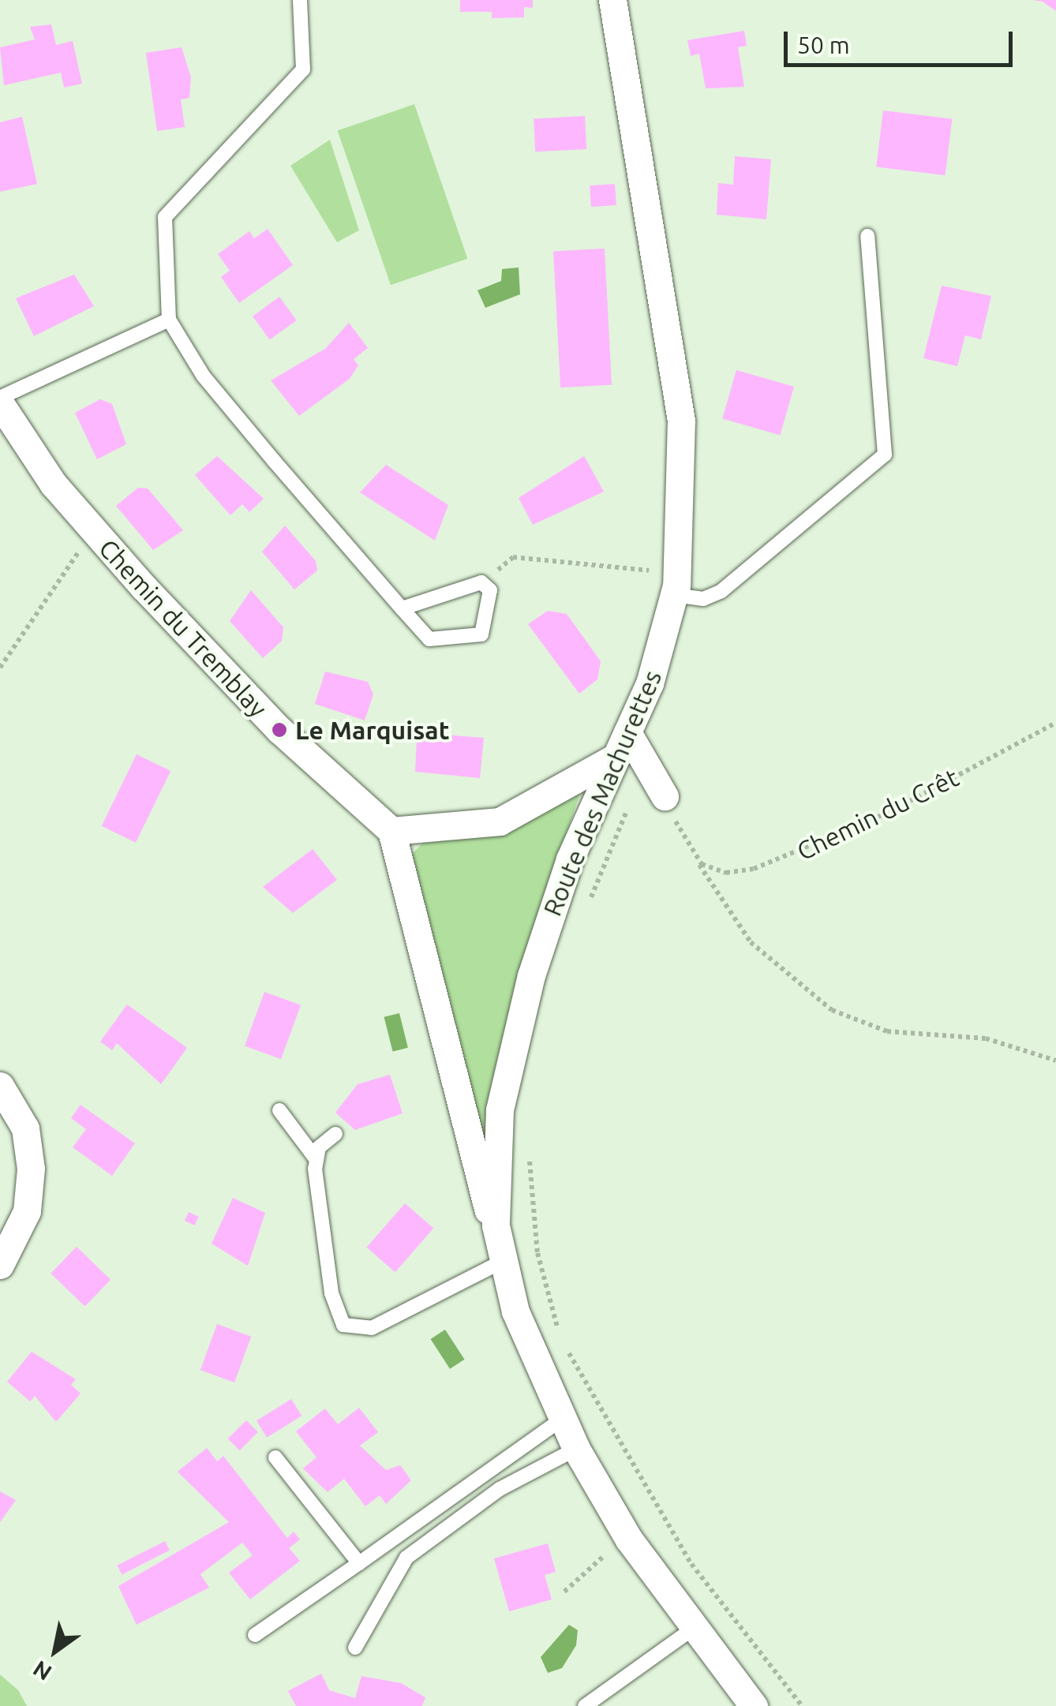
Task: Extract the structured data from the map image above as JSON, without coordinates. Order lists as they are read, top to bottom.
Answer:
{
  "streets": {
    "street": ["Chemin du Tremblay", "Route des Machurettes"],
    "path": ["Chemin du Crêt"]
  },
  "places": ["Le Marquisat"],
  "scale_bar": "50 m",
  "north": "bottom left"
}
